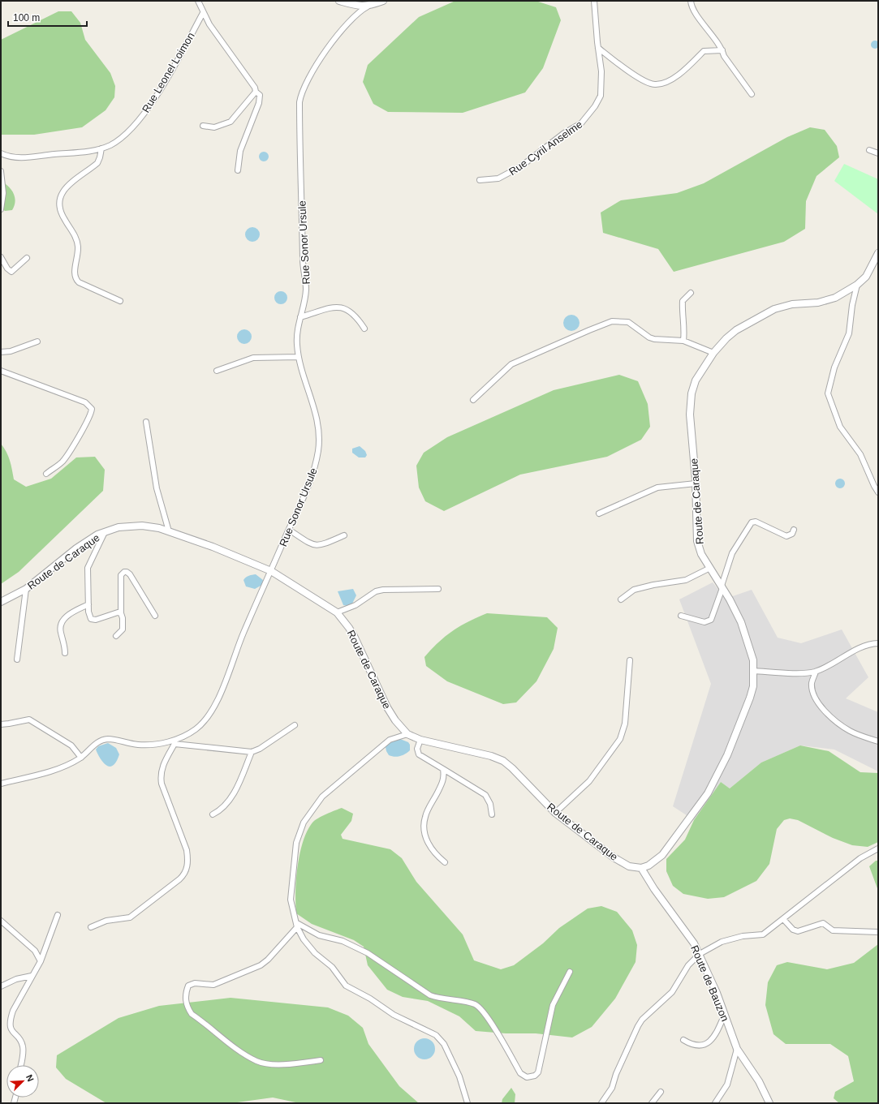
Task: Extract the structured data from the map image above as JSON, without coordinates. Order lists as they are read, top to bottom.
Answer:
{
  "streets": {
    "street": [
      "Rue Leonel Loimon",
      "Rue Cyril Anselme",
      "Rue Sonor Ursule",
      "Route de Caraque",
      "Route de Bauzon"
    ]
  },
  "crossings": [
    ["Rue Sonor Ursule", "Route de Caraque"],
    ["Route de Caraque", "Route de Bauzon"]
  ],
  "scale_bar": "100 m",
  "north": "top right"
}
